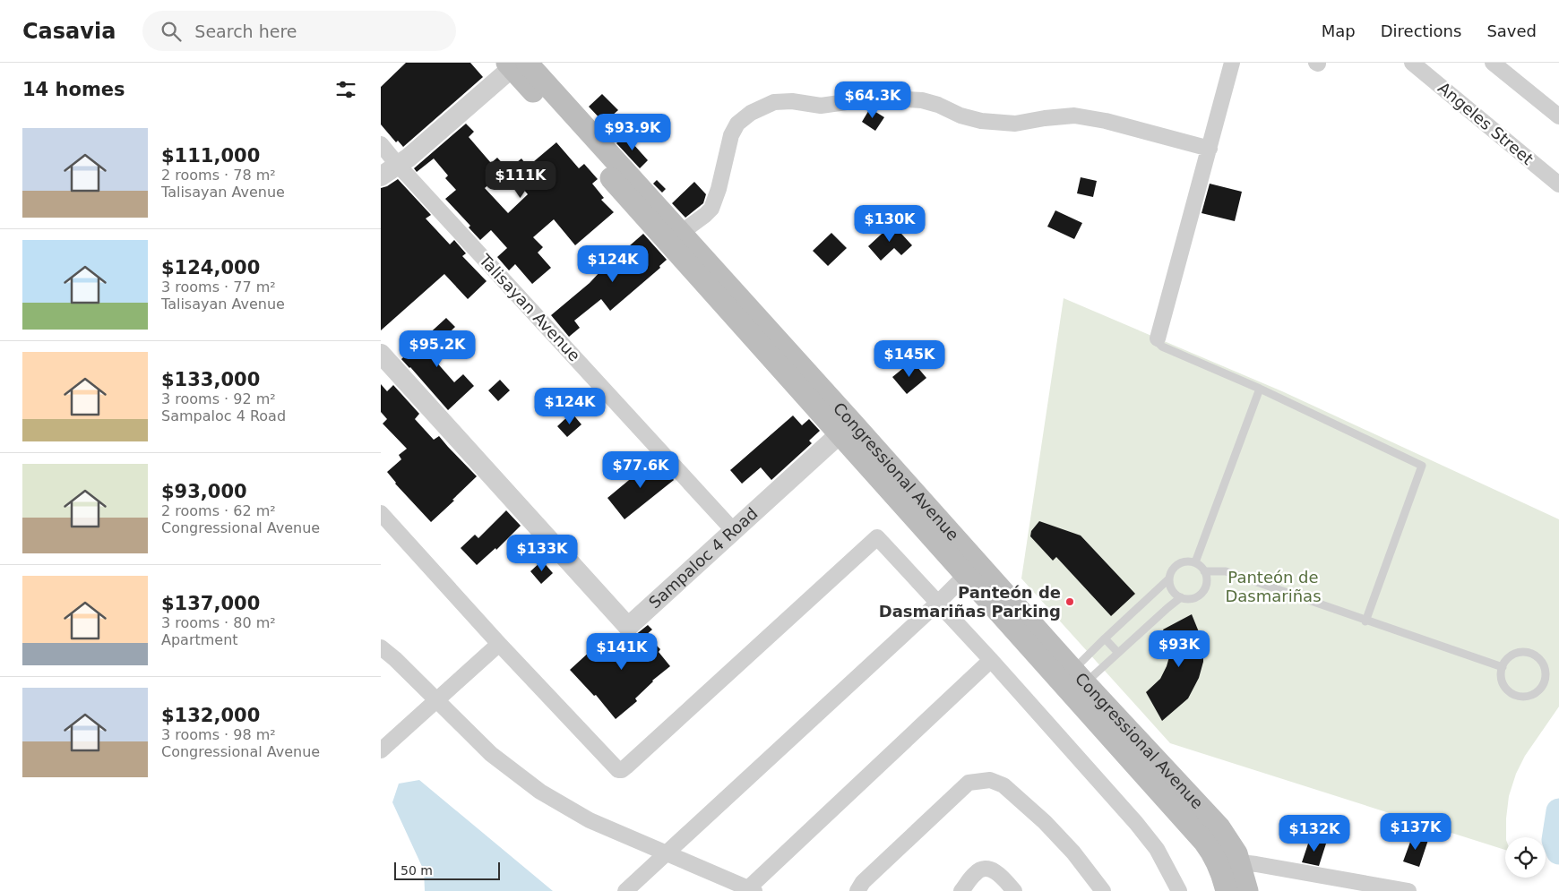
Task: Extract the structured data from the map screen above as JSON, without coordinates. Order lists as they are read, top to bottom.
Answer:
{
  "streets": {
    "main road": ["Congressional Avenue"],
    "street": ["Angeles Street", "Talisayan Avenue", "Sampaloc 4 Road"]
  },
  "crossings": [
    ["Talisayan Avenue", "Sampaloc 4 Road"],
    ["Congressional Avenue", "Sampaloc 4 Road"]
  ],
  "parks": ["Panteón de Dasmariñas"],
  "places": ["Panteón de Dasmariñas Parking"],
  "scale_bar": "50 m",
  "page": {
    "header": "Casavia",
    "search": "Search here",
    "nav": ["Map", "Directions", "Saved"],
    "heading": "14 homes",
    "price": [
      "$64.3K",
      "$93.9K",
      "$111K",
      "$130K",
      "$124K",
      "$95.2K",
      "$145K",
      "$124K",
      "$77.6K",
      "$133K",
      "$93K",
      "$141K",
      "$137K",
      "$132K"
    ],
    "list": [
      {
        "name": "$111,000",
        "note": "2 rooms · 78 m² · Talisayan Avenue"
      },
      {
        "name": "$124,000",
        "note": "3 rooms · 77 m² · Talisayan Avenue"
      },
      {
        "name": "$133,000",
        "note": "3 rooms · 92 m² · Sampaloc 4 Road"
      },
      {
        "name": "$93,000",
        "note": "2 rooms · 62 m² · Congressional Avenue"
      },
      {
        "name": "$137,000",
        "note": "3 rooms · 80 m² · Apartment"
      },
      {
        "name": "$132,000",
        "note": "3 rooms · 98 m² · Congressional Avenue"
      }
    ],
    "scale": "50 m"
  }
}
